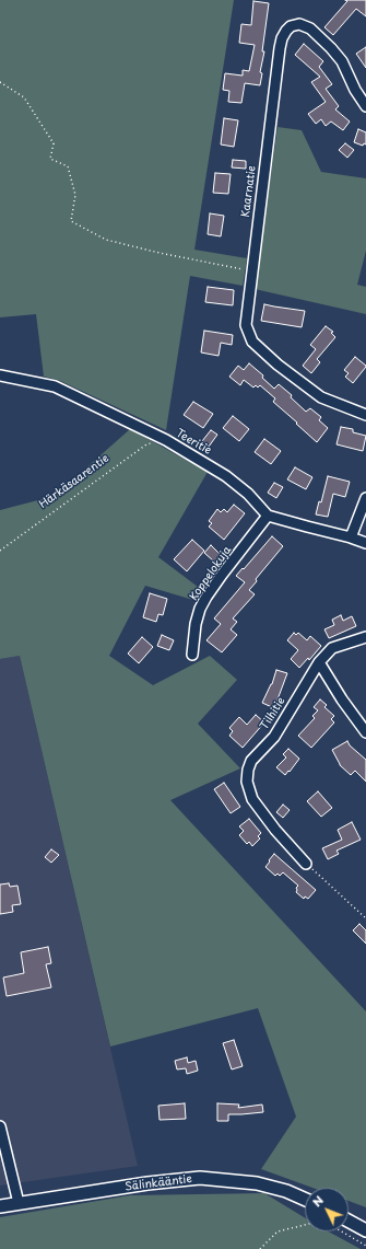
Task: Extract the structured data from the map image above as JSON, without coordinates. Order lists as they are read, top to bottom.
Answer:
{
  "streets": {
    "street": [
      "Kaarnatie",
      "Teeritie",
      "Koppelokuja",
      "Tilhitie",
      "Sälinkääntie"
    ],
    "path": ["Härkäsaarentie"]
  },
  "crossings": [
    ["Teeritie", "Härkäsaarentie"],
    ["Teeritie", "Koppelokuja"]
  ],
  "north": "top left"
}
